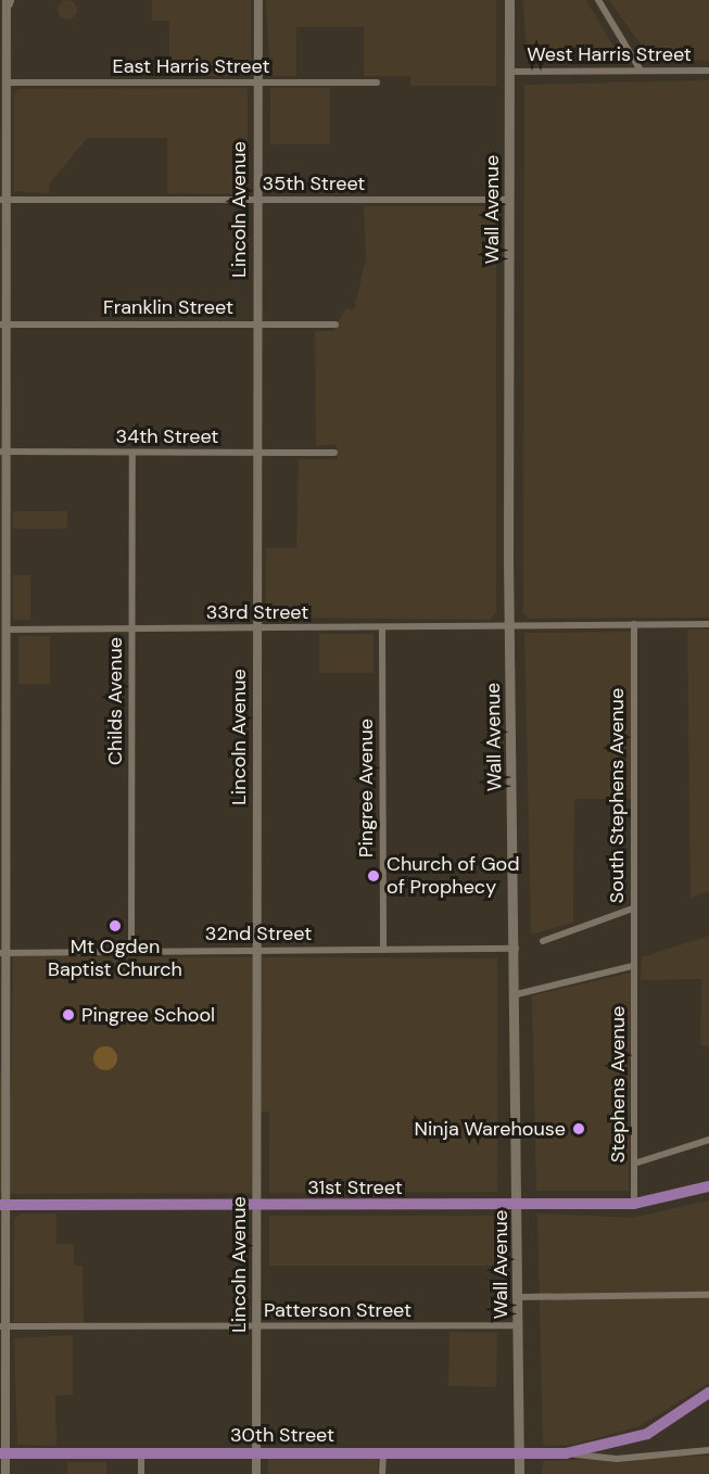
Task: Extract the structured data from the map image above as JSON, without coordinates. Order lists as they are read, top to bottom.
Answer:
{
  "streets": {
    "main road": ["Wall Avenue", "31st Street", "30th Street"],
    "street": [
      "West Harris Street",
      "East Harris Street",
      "35th Street",
      "Lincoln Avenue",
      "Franklin Street",
      "34th Street",
      "33rd Street",
      "Childs Avenue",
      "Pingree Avenue",
      "South Stephens Avenue",
      "32nd Street",
      "Stephens Avenue",
      "Patterson Street"
    ]
  },
  "crossings": [
    ["West Harris Street", "Wall Avenue"],
    ["East Harris Street", "Lincoln Avenue"],
    ["35th Street", "Lincoln Avenue"],
    ["35th Street", "Wall Avenue"],
    ["Lincoln Avenue", "Franklin Street"],
    ["Lincoln Avenue", "34th Street"],
    ["Lincoln Avenue", "33rd Street"],
    ["Lincoln Avenue", "32nd Street"],
    ["Lincoln Avenue", "31st Street"],
    ["Lincoln Avenue", "Patterson Street"],
    ["Lincoln Avenue", "30th Street"],
    ["Wall Avenue", "33rd Street"],
    ["Wall Avenue", "32nd Street"],
    ["Wall Avenue", "31st Street"],
    ["Wall Avenue", "Patterson Street"],
    ["Wall Avenue", "30th Street"],
    ["34th Street", "Childs Avenue"],
    ["33rd Street", "Childs Avenue"],
    ["33rd Street", "Pingree Avenue"],
    ["33rd Street", "South Stephens Avenue"],
    ["Childs Avenue", "32nd Street"],
    ["Pingree Avenue", "32nd Street"],
    ["South Stephens Avenue", "Stephens Avenue"],
    ["Stephens Avenue", "31st Street"]
  ],
  "places": [
    "Church of God of Prophecy",
    "Mt Ogden Baptist Church",
    "Pingree School",
    "Ninja Warehouse"
  ]
}
